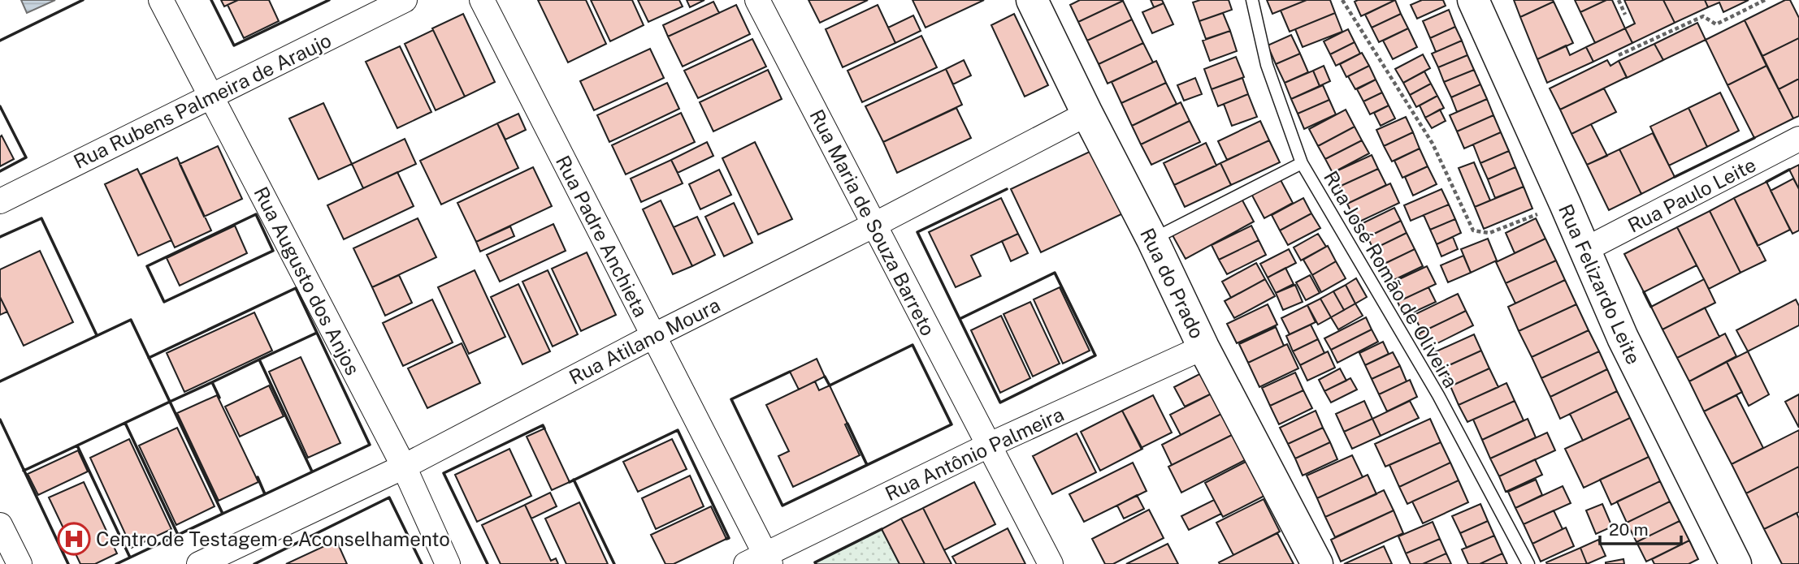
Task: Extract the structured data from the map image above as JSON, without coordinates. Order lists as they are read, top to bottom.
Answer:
{
  "streets": {
    "main road": ["Rua do Prado", "Rua Felizardo Leite"],
    "street": [
      "Rua Rubens Palmeira de Araujo",
      "Rua Paulo Leite",
      "Rua Maria de Souza Barreto",
      "Rua Padre Anchieta",
      "Rua Augusto dos Anjos",
      "Rua Atilano Moura",
      "Rua Antônio Palmeira"
    ],
    "lane": ["Rua José Romão de Oliveira"]
  },
  "crossings": [
    ["Rua Rubens Palmeira de Araujo", "Rua Augusto dos Anjos"],
    ["Rua Paulo Leite", "Rua Felizardo Leite"],
    ["Rua Maria de Souza Barreto", "Rua Atilano Moura"],
    ["Rua Maria de Souza Barreto", "Rua Antônio Palmeira"],
    ["Rua Padre Anchieta", "Rua Atilano Moura"],
    ["Rua Padre Anchieta", "Rua Antônio Palmeira"],
    ["Rua Augusto dos Anjos", "Rua Atilano Moura"],
    ["Rua do Prado", "Rua Atilano Moura"],
    ["Rua do Prado", "Rua Antônio Palmeira"]
  ],
  "places": {
    "hospital": ["Centro de Testagem e Aconselhamento"]
  },
  "scale_bar": "20 m"
}
